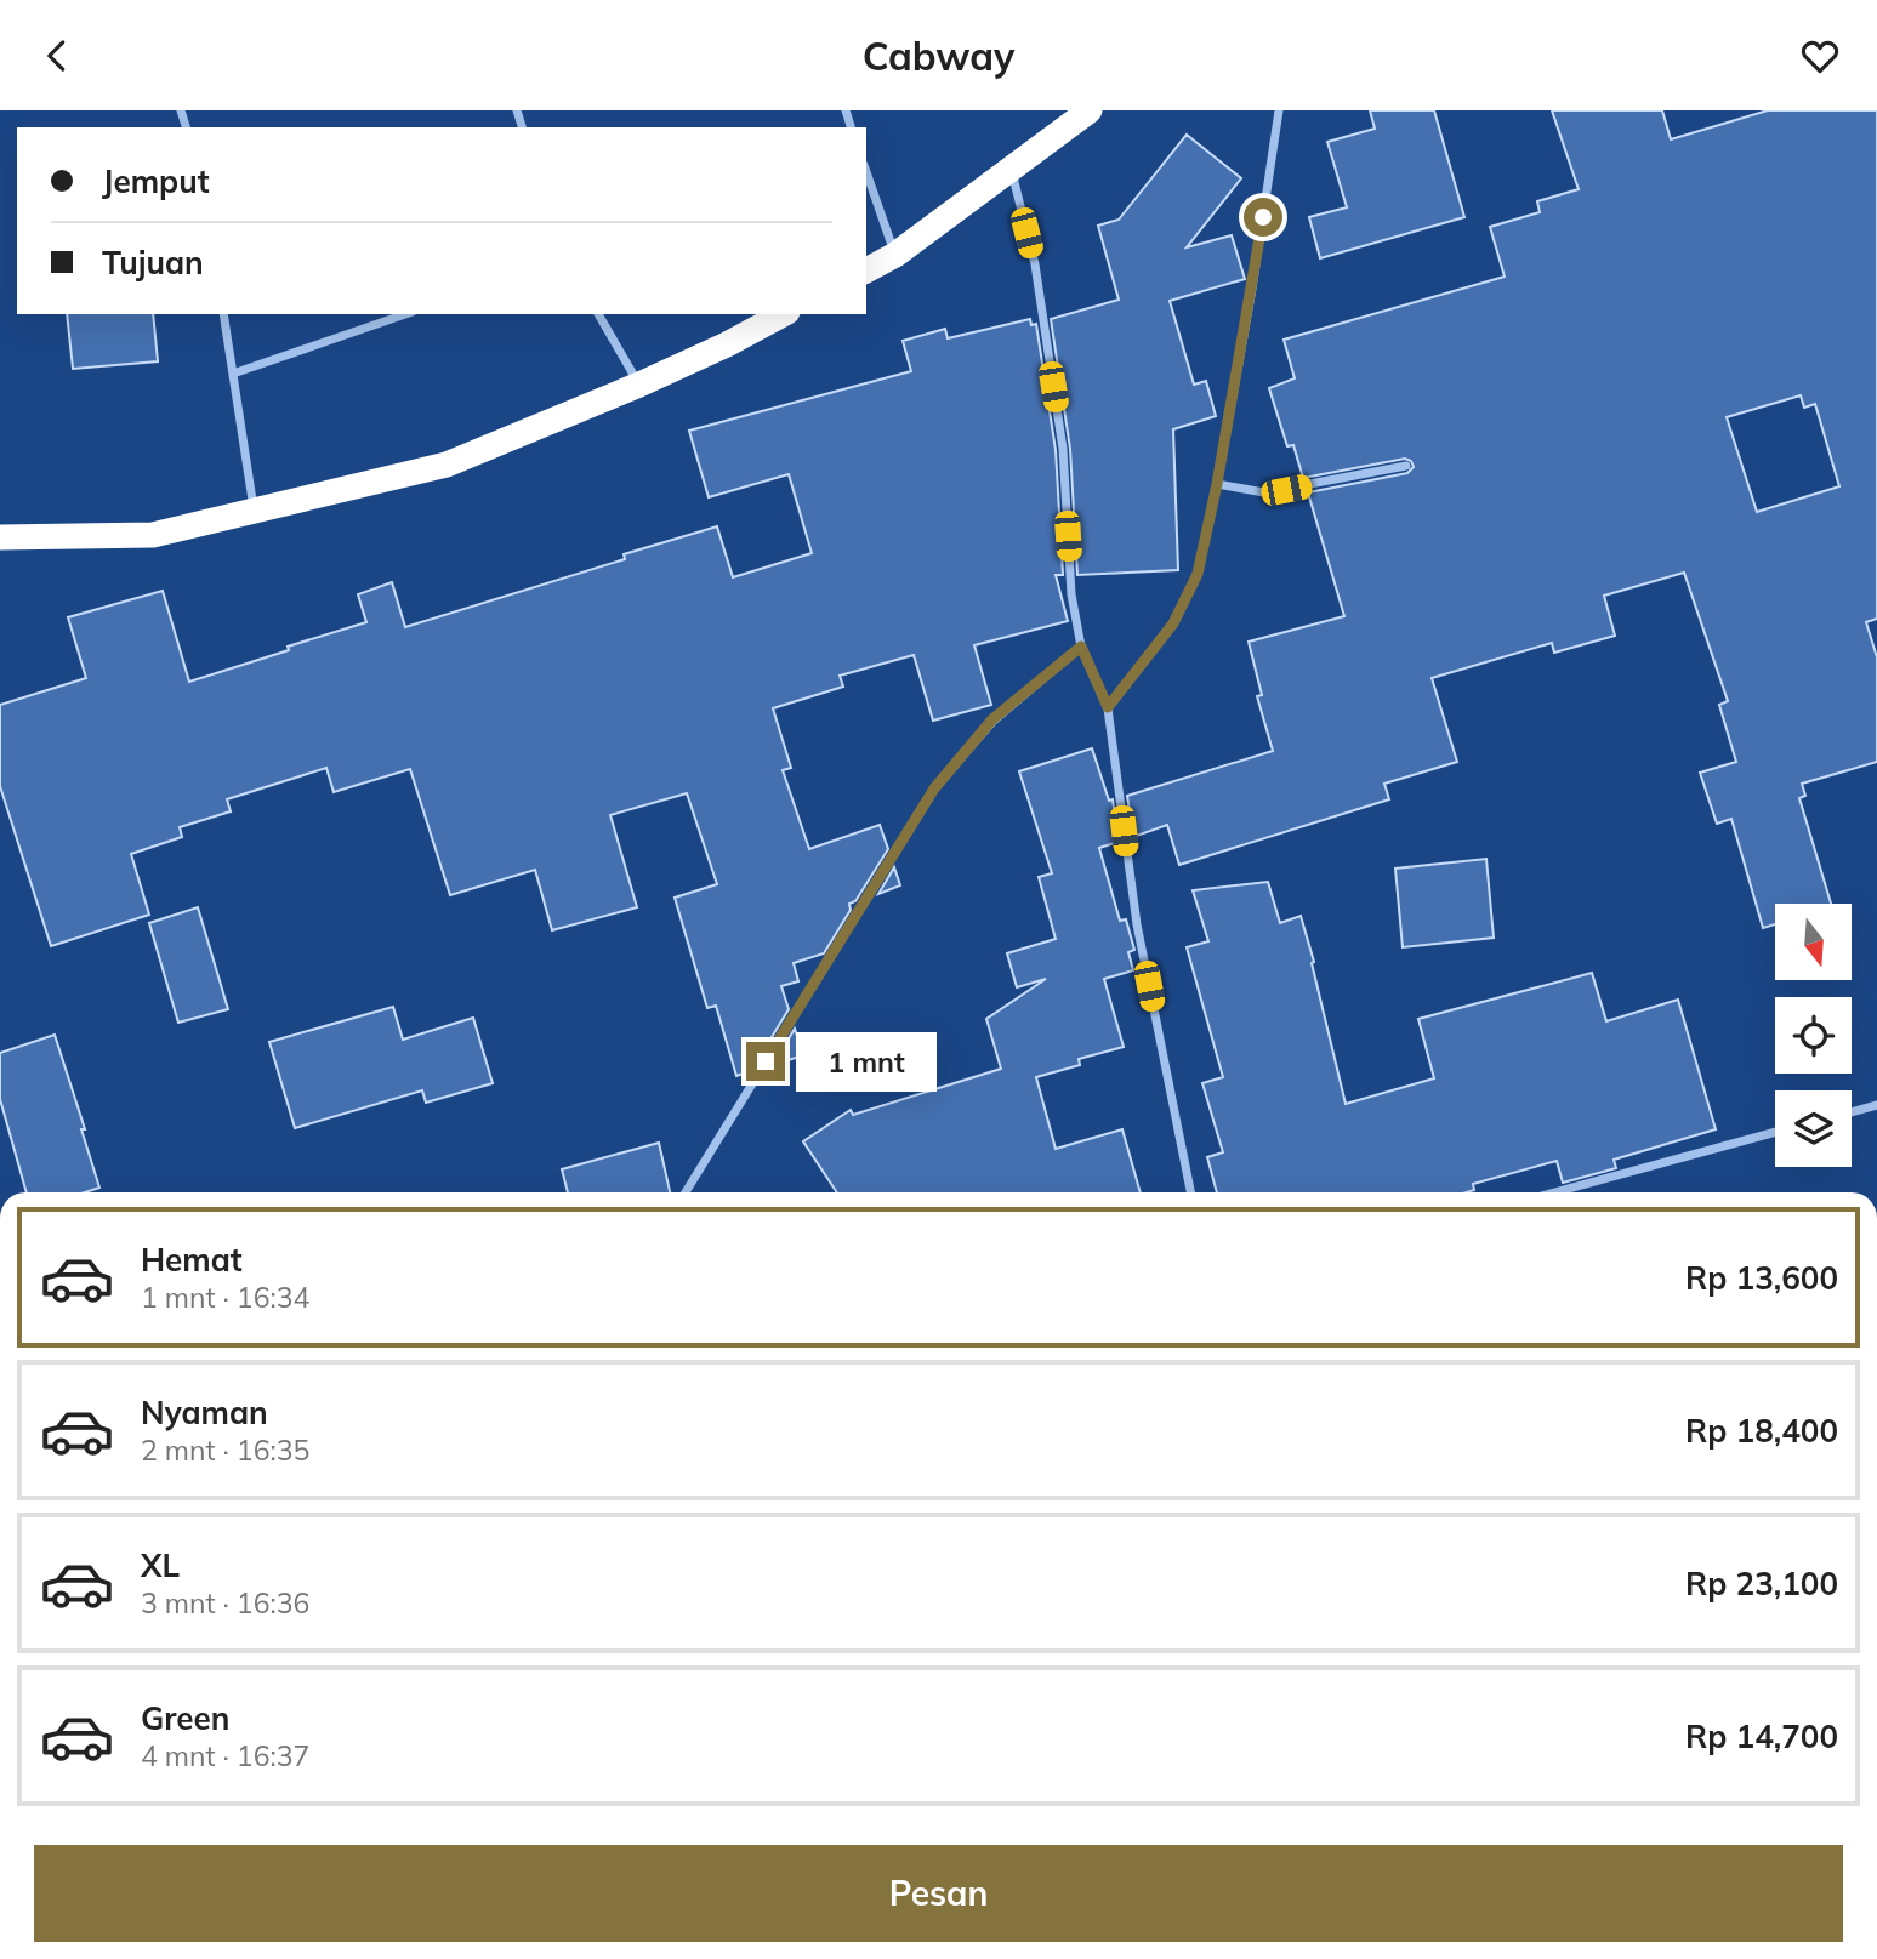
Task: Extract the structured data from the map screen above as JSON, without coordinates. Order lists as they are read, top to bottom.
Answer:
{
  "north": "bottom",
  "page": {
    "header": "Cabway",
    "banner": ["Jemput", "Tujuan"],
    "bubble": "1 mnt",
    "list": [
      {
        "name": "Hemat",
        "note": "1 mnt · 16:34",
        "value": "Rp 13,600"
      },
      {
        "name": "Nyaman",
        "note": "2 mnt · 16:35",
        "value": "Rp 18,400"
      },
      {
        "name": "XL",
        "note": "3 mnt · 16:36",
        "value": "Rp 23,100"
      },
      {
        "name": "Green",
        "note": "4 mnt · 16:37",
        "value": "Rp 14,700"
      }
    ],
    "buttons": "Pesan"
  }
}
